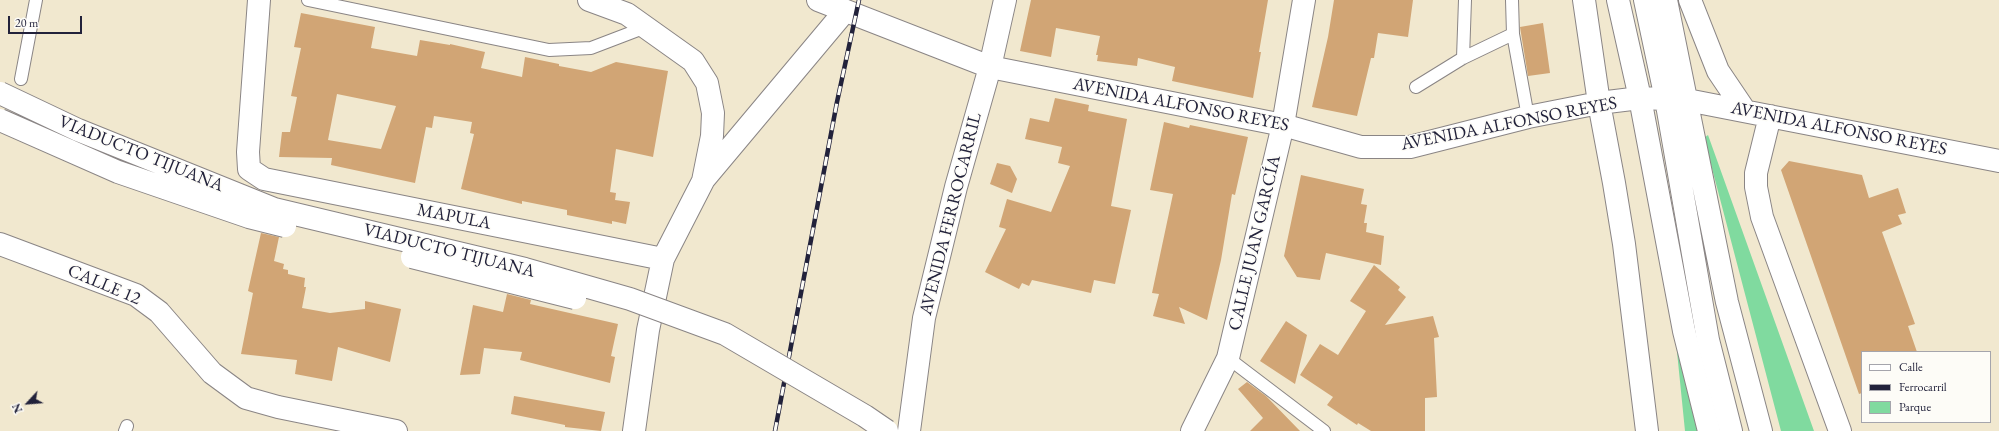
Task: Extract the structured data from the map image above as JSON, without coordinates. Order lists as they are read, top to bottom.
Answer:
{
  "streets": {
    "main road": [
      "AVENIDA ALFONSO REYES",
      "VIADUCTO TIJUANA",
      "AVENIDA FERROCARRIL",
      "MAPULA",
      "CALLE JUAN GARCÍA",
      "CALLE 12"
    ]
  },
  "crossings": [
    ["AVENIDA ALFONSO REYES", "AVENIDA FERROCARRIL"],
    ["AVENIDA ALFONSO REYES", "CALLE JUAN GARCÍA"]
  ],
  "legend": ["Calle", "Ferrocarril", "Parque"],
  "scale_bar": "20 m",
  "north": "bottom left"
}
